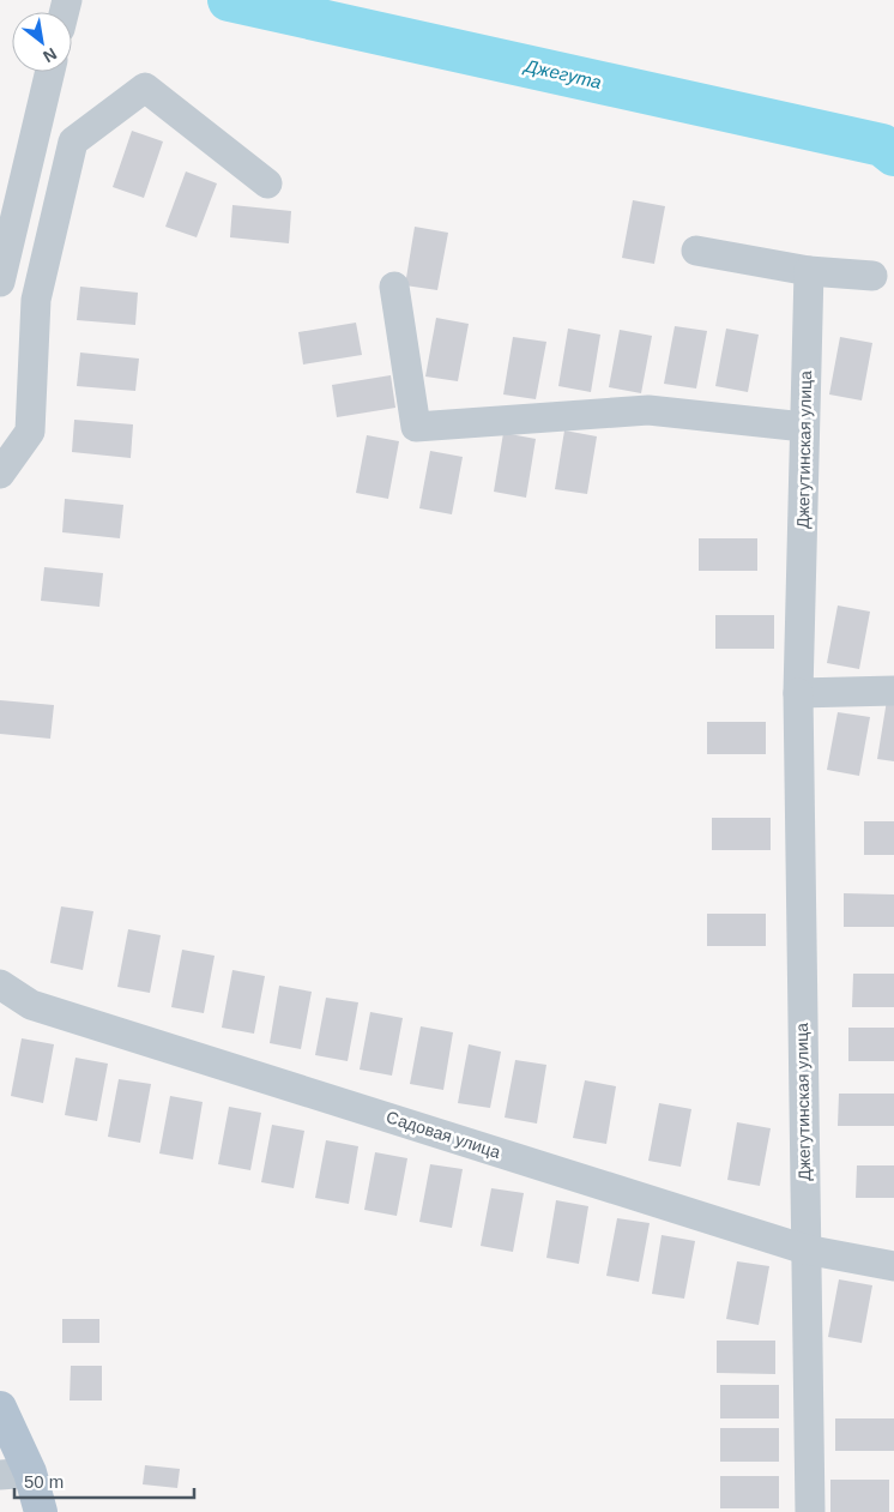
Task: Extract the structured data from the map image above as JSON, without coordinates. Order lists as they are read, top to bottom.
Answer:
{
  "streets": {
    "street": ["Джегутинская улица", "Садовая улица"]
  },
  "crossings": [
    ["Джегутинская улица", "Садовая улица"]
  ],
  "water": ["Джегута"],
  "scale_bar": "50 m",
  "north": "bottom right"
}
